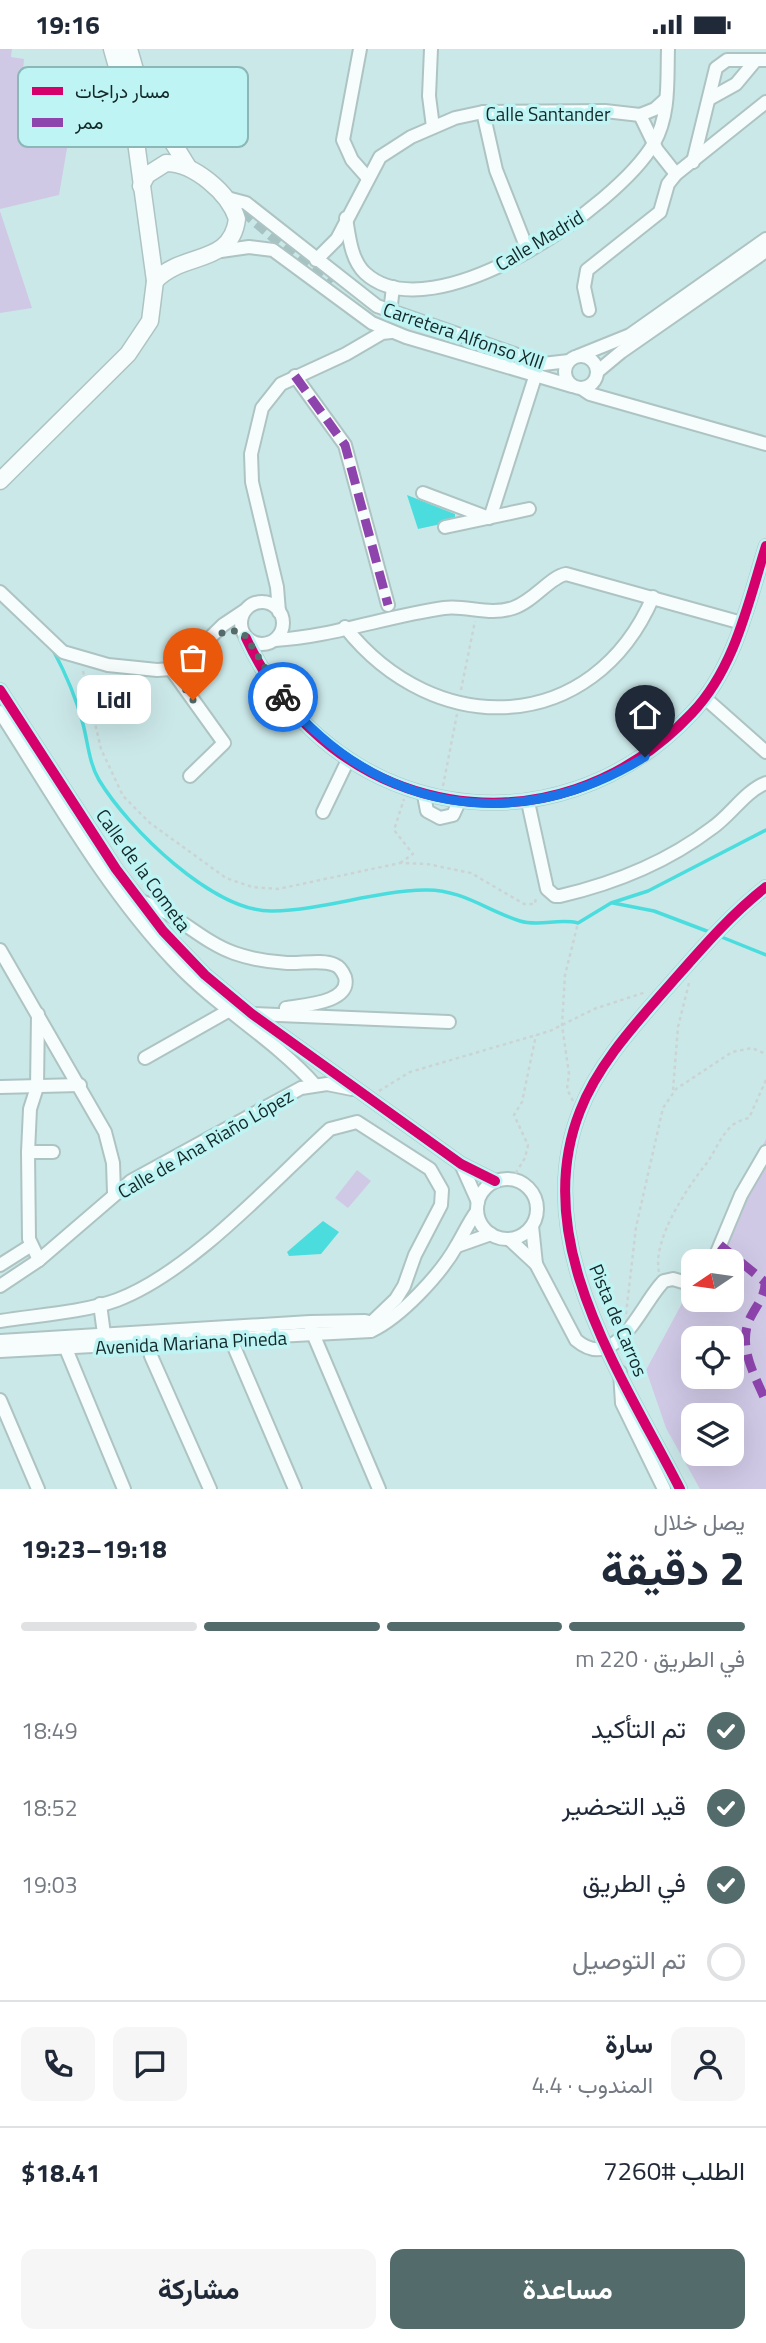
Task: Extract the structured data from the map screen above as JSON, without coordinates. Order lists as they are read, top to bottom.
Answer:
{
  "streets": {
    "street": [
      "Calle Santander",
      "Calle Madrid",
      "Carretera Alfonso XIII",
      "Calle de la Cometa",
      "Calle de Ana Riaño López",
      "Pista de Carros",
      "Avenida Mariana Pineda"
    ]
  },
  "crossings": [
    ["Calle Santander", "Calle Madrid"],
    ["Calle Santander", "Carretera Alfonso XIII"],
    ["Calle de la Cometa", "Calle de Ana Riaño López"],
    ["Calle de la Cometa", "Avenida Mariana Pineda"]
  ],
  "places": ["Lidl"],
  "legend": ["مسار دراجات", "ممر"],
  "north": "left",
  "page": {
    "status": "19:16",
    "bubble": "Lidl",
    "heading": ["2 دقيقة", "يصل خلال", "19:18–19:23"],
    "panel": [
      "سارة",
      "المندوب · 4.4",
      "الطلب #7260",
      "$18.41"
    ],
    "bar": "في الطريق · 220 m",
    "list": [
      ["تم التأكيد", "18:49"],
      ["قيد التحضير", "18:52"],
      ["في الطريق", "19:03"],
      "تم التوصيل"
    ],
    "buttons": ["مساعدة", "مشاركة"]
  }
}
